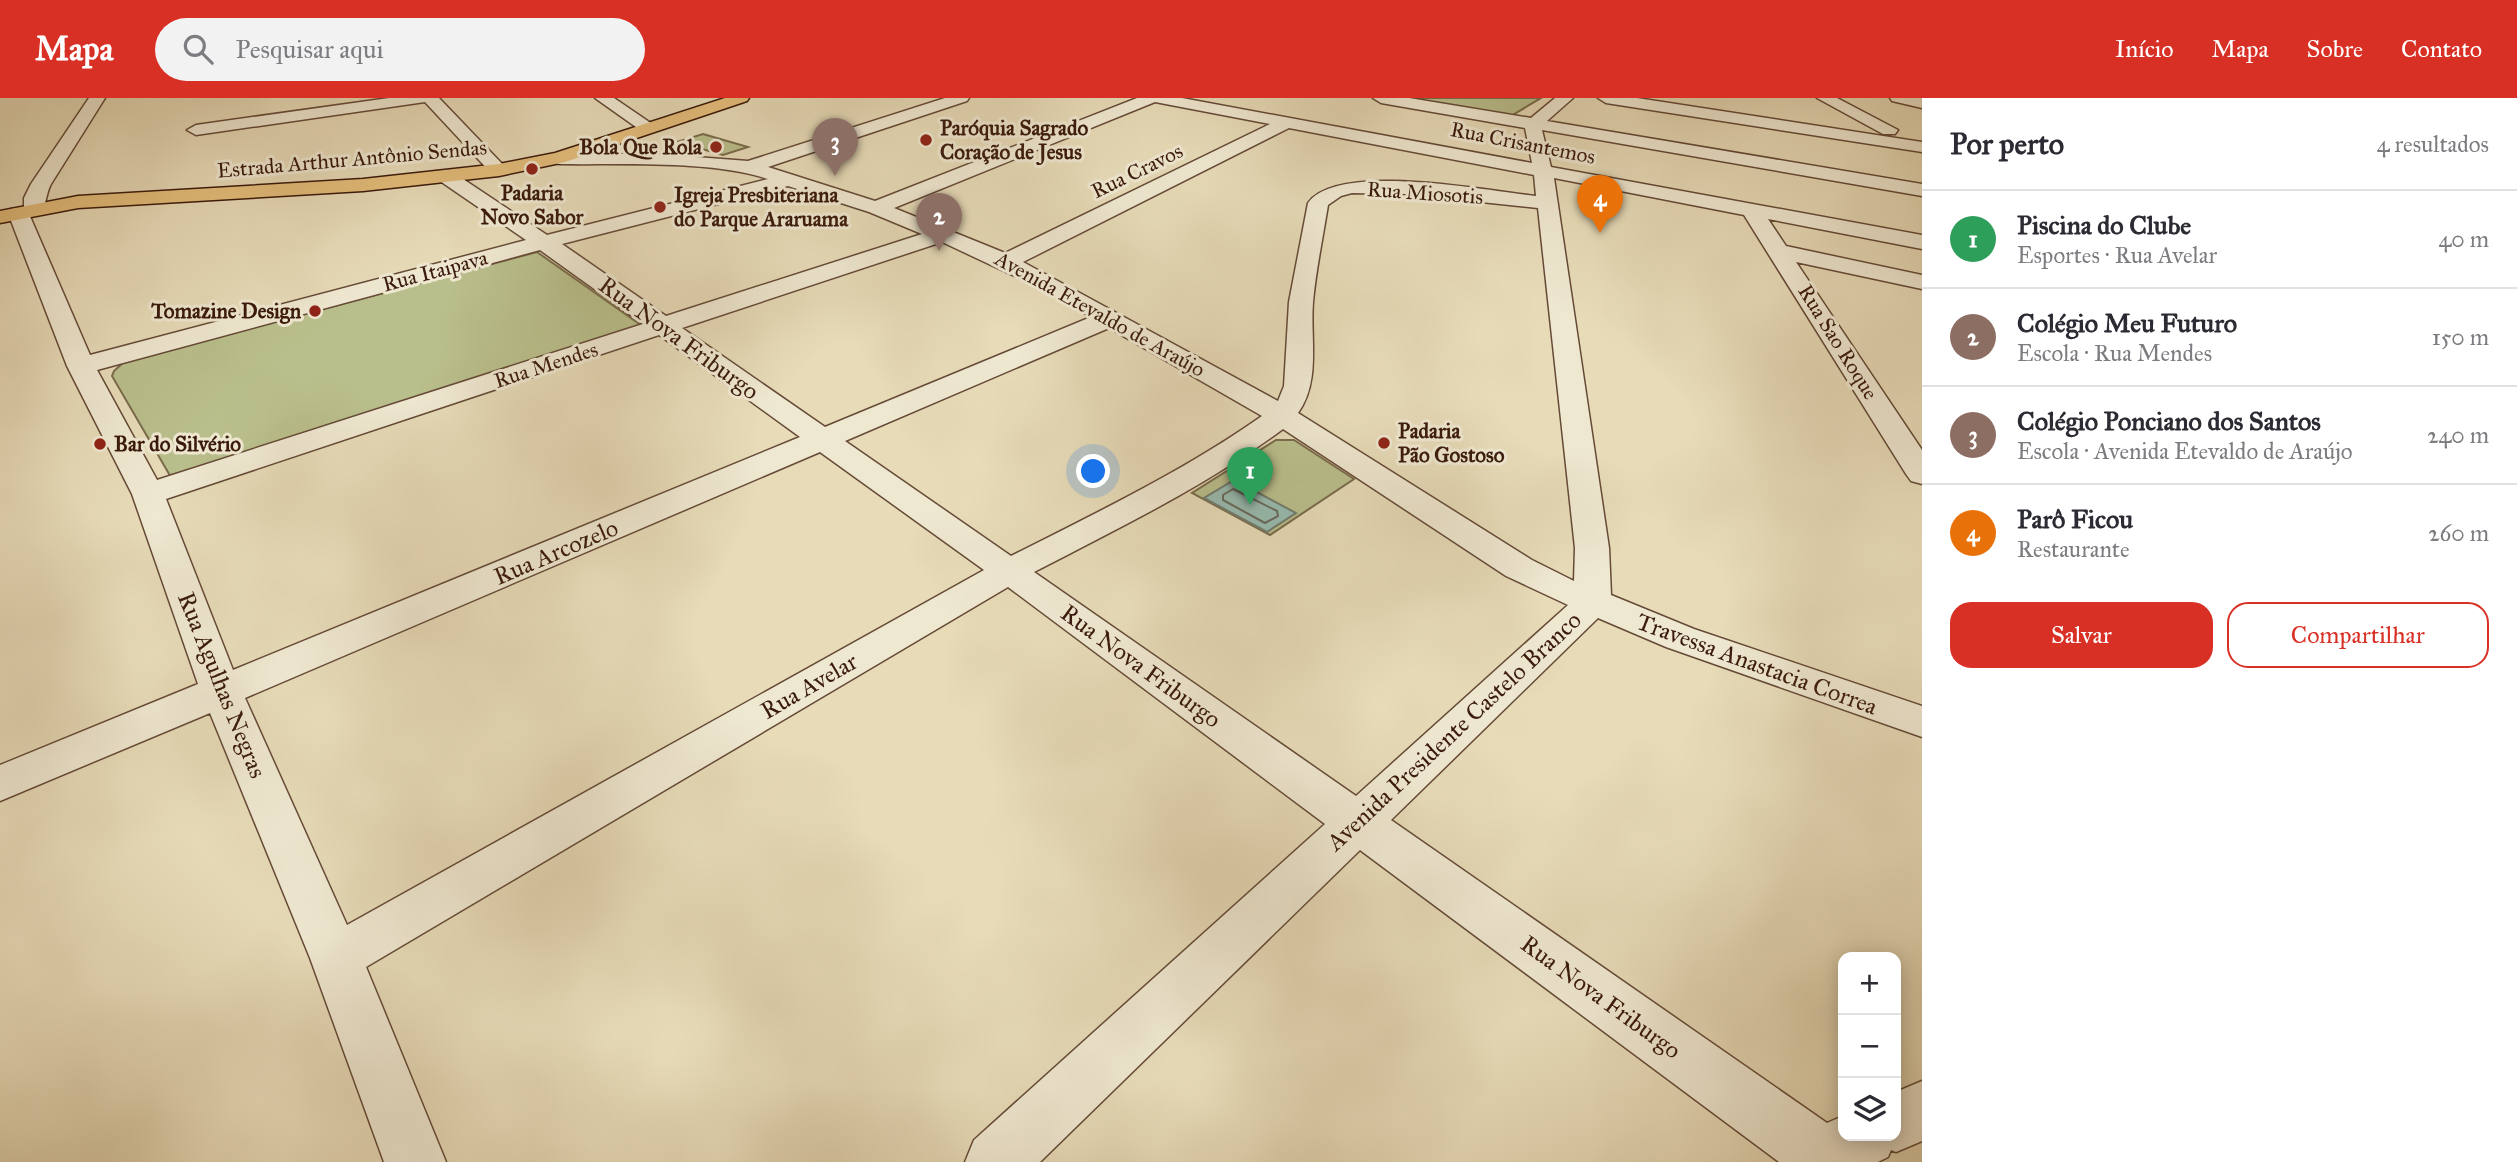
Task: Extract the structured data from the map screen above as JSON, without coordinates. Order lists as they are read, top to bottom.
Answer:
{
  "streets": {
    "main road": ["Estrada Arthur Antônio Sendas"],
    "street": [
      "Rua Crisantemos",
      "Rua Cravos",
      "Rua Miosotis",
      "Rua Itaipava",
      "Avenida Etevaldo de Araújo",
      "Rua Nova Friburgo",
      "Rua Sao Roque",
      "Rua Mendes",
      "Rua Arcozelo",
      "Travessa Anastacia Correa",
      "Rua Agulhas Negras",
      "Rua Avelar",
      "Avenida Presidente Castelo Branco"
    ]
  },
  "crossings": [
    ["Rua Crisantemos", "Rua Cravos"],
    ["Rua Crisantemos", "Rua Miosotis"],
    ["Rua Crisantemos", "Rua Sao Roque"],
    ["Rua Crisantemos", "Avenida Presidente Castelo Branco"],
    ["Estrada Arthur Antônio Sendas", "Avenida Etevaldo de Araújo"],
    ["Estrada Arthur Antônio Sendas", "Rua Nova Friburgo"],
    ["Estrada Arthur Antônio Sendas", "Rua Agulhas Negras"],
    ["Rua Cravos", "Avenida Etevaldo de Araújo"],
    ["Rua Miosotis", "Avenida Etevaldo de Araújo"],
    ["Rua Miosotis", "Rua Avelar"],
    ["Rua Miosotis", "Avenida Presidente Castelo Branco"],
    ["Rua Itaipava", "Avenida Etevaldo de Araújo"],
    ["Rua Itaipava", "Rua Nova Friburgo"],
    ["Rua Itaipava", "Rua Agulhas Negras"],
    ["Avenida Etevaldo de Araújo", "Rua Mendes"],
    ["Avenida Etevaldo de Araújo", "Rua Arcozelo"],
    ["Avenida Etevaldo de Araújo", "Travessa Anastacia Correa"],
    ["Avenida Etevaldo de Araújo", "Rua Avelar"],
    ["Avenida Etevaldo de Araújo", "Avenida Presidente Castelo Branco"],
    ["Rua Nova Friburgo", "Rua Mendes"],
    ["Rua Nova Friburgo", "Rua Arcozelo"],
    ["Rua Nova Friburgo", "Rua Avelar"],
    ["Rua Nova Friburgo", "Avenida Presidente Castelo Branco"],
    ["Rua Mendes", "Rua Agulhas Negras"],
    ["Rua Arcozelo", "Rua Agulhas Negras"],
    ["Travessa Anastacia Correa", "Avenida Presidente Castelo Branco"],
    ["Rua Agulhas Negras", "Rua Avelar"]
  ],
  "places": [
    "Paróquia Sagrado Coração de Jesus",
    "Bola Que Rola",
    "Padaria Novo Sabor",
    "Igreja Presbiteriana do Parque Araruama",
    "Tomazine Design",
    "Padaria Pão Gostoso",
    "Bar do Silvério"
  ],
  "page": {
    "header": "Mapa",
    "search": "Pesquisar aqui",
    "nav": [
      "Início",
      "Mapa",
      "Sobre",
      "Contato"
    ],
    "heading": ["Por perto", "4 resultados"],
    "pins": [
      "3",
      "4",
      "2",
      "1"
    ],
    "list": [
      {
        "mark": "1",
        "name": "Piscina do Clube",
        "note": "Esportes · Rua Avelar",
        "value": "40 m"
      },
      {
        "mark": "2",
        "name": "Colégio Meu Futuro",
        "note": "Escola · Rua Mendes",
        "value": "150 m"
      },
      {
        "mark": "3",
        "name": "Colégio Ponciano dos Santos",
        "note": "Escola · Avenida Etevaldo de Araújo",
        "value": "240 m"
      },
      {
        "mark": "4",
        "name": "Parô Ficou",
        "note": "Restaurante",
        "value": "260 m"
      }
    ],
    "buttons": ["Salvar", "Compartilhar"],
    "map_buttons": ["+", "−"]
  }
}
